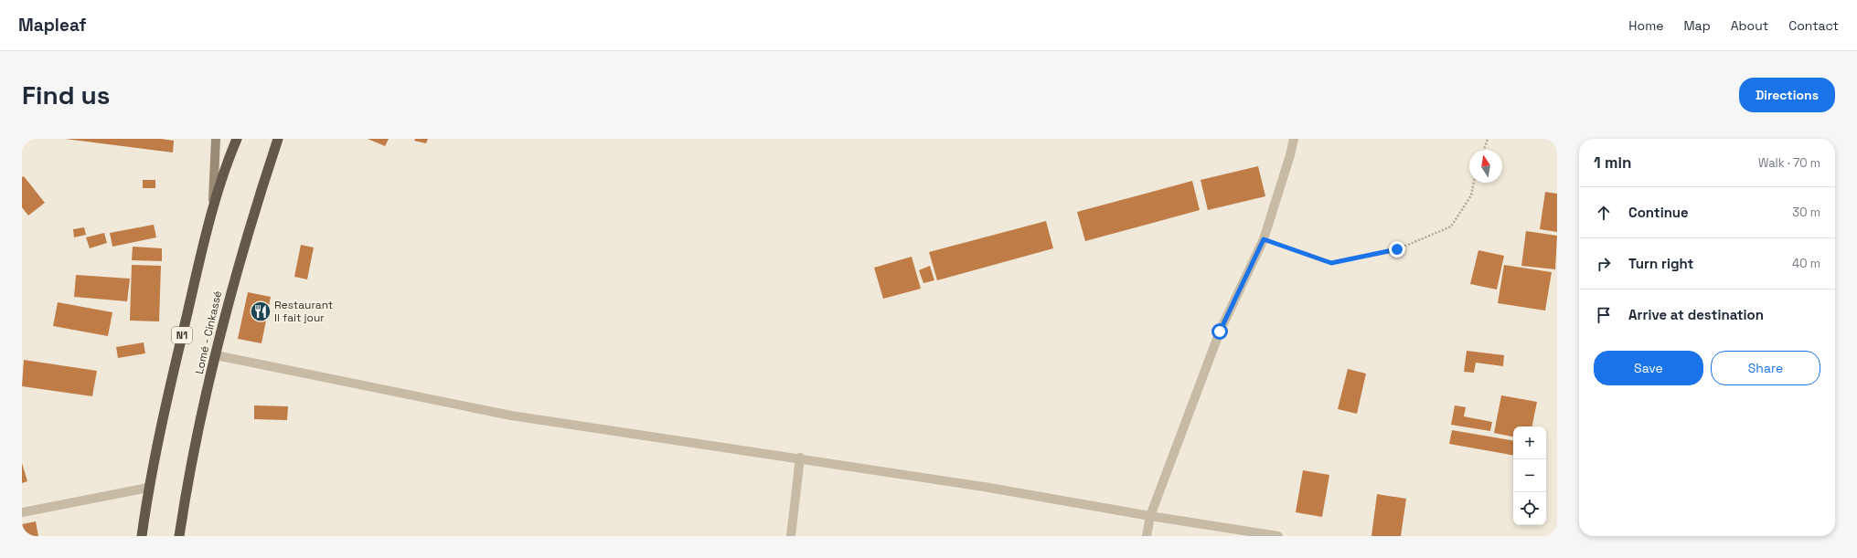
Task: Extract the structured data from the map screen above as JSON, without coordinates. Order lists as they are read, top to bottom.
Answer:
{
  "streets": {
    "highway": ["Lomé - Cinkassé", "N1"]
  },
  "places": {
    "restaurant": ["Restaurant Il fait jour"]
  },
  "north": "top",
  "page": {
    "header": "Mapleaf",
    "nav": [
      "Home",
      "Map",
      "About",
      "Contact"
    ],
    "buttons": [
      "Directions",
      ["Save", "Share"]
    ],
    "title": "Find us",
    "heading": ["1 min", "Walk · 70 m"],
    "list": [
      ["Continue", "30 m"],
      ["Turn right", "40 m"],
      "Arrive at destination"
    ],
    "map_buttons": ["+", "−"]
  }
}
